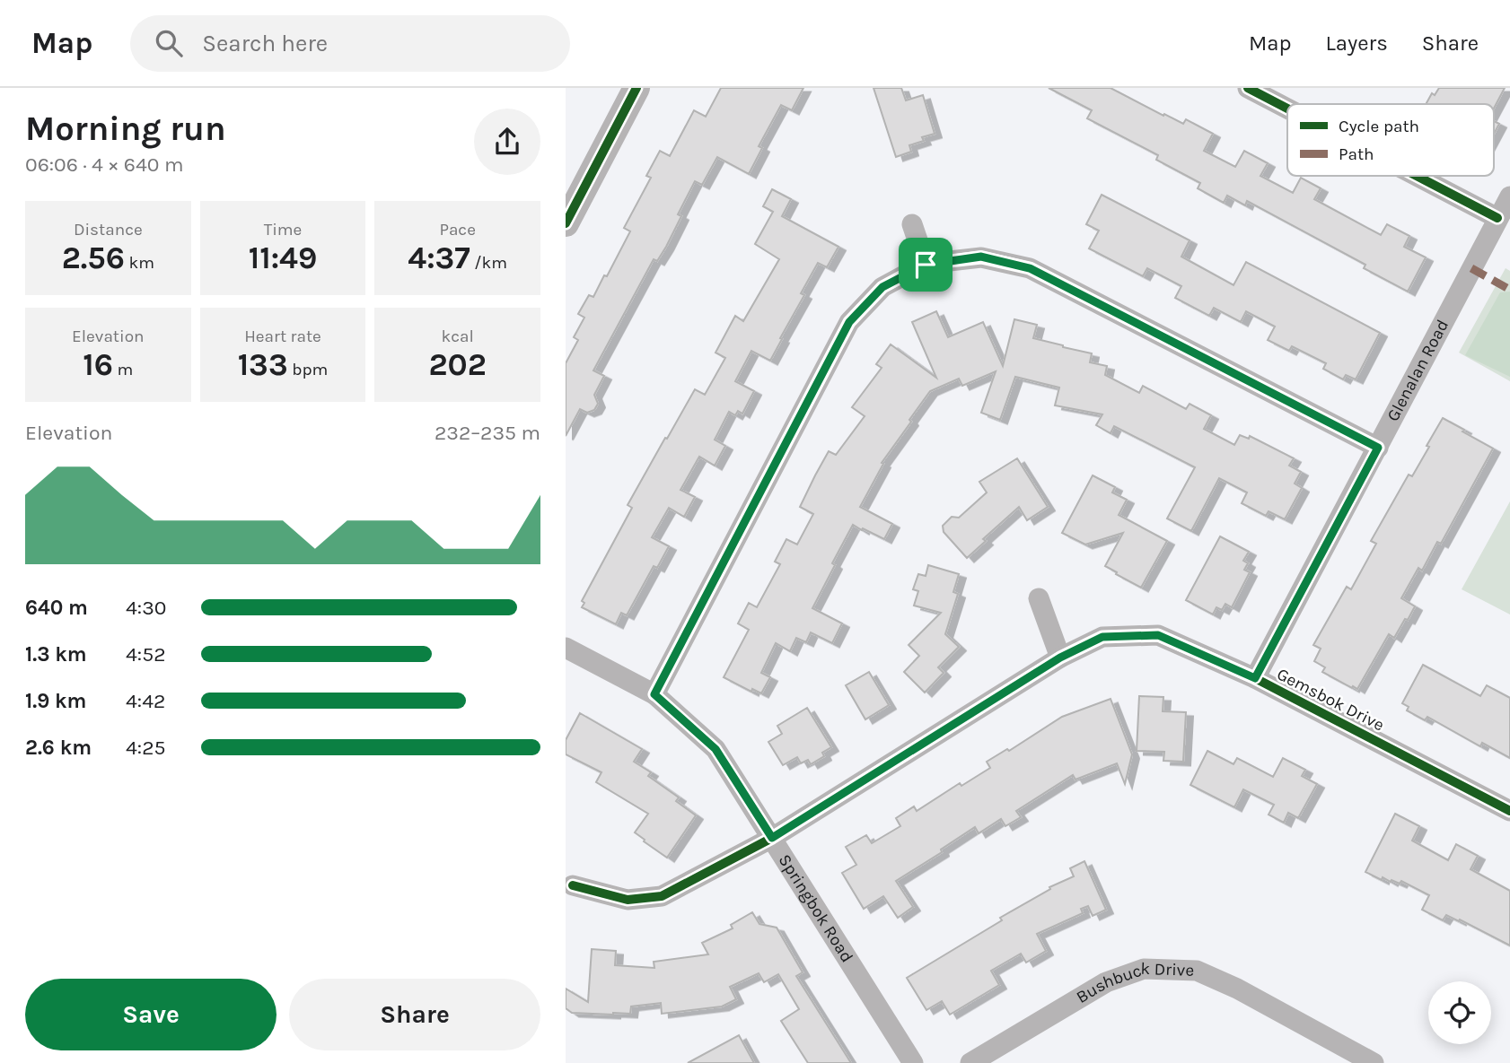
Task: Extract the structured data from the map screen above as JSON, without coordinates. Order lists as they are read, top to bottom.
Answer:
{
  "streets": {
    "street": [
      "Glenalan Road",
      "Gemsbok Drive",
      "Springbok Road",
      "Bushbuck Drive"
    ]
  },
  "crossings": [
    ["Glenalan Road", "Gemsbok Drive"],
    ["Gemsbok Drive", "Springbok Road"]
  ],
  "legend": ["Cycle path", "Path"],
  "page": {
    "header": "Map",
    "search": "Search here",
    "nav": ["Map", "Layers", "Share"],
    "heading": ["Morning run", "06:06 · 4 × 640 m"],
    "stats": [
      ["Distance", "2.56 km"],
      ["Time", "11:49"],
      ["Pace", "4:37 /km"],
      ["Elevation", "16 m"],
      ["Heart rate", "133 bpm"],
      ["kcal", "202"]
    ],
    "chart": ["Elevation", "232–235 m"],
    "list": [
      {
        "name": "640 m",
        "note": "4:30"
      },
      {
        "name": "1.3 km",
        "note": "4:52"
      },
      {
        "name": "1.9 km",
        "note": "4:42"
      },
      {
        "name": "2.6 km",
        "note": "4:25"
      }
    ],
    "buttons": ["Save", "Share"]
  }
}
